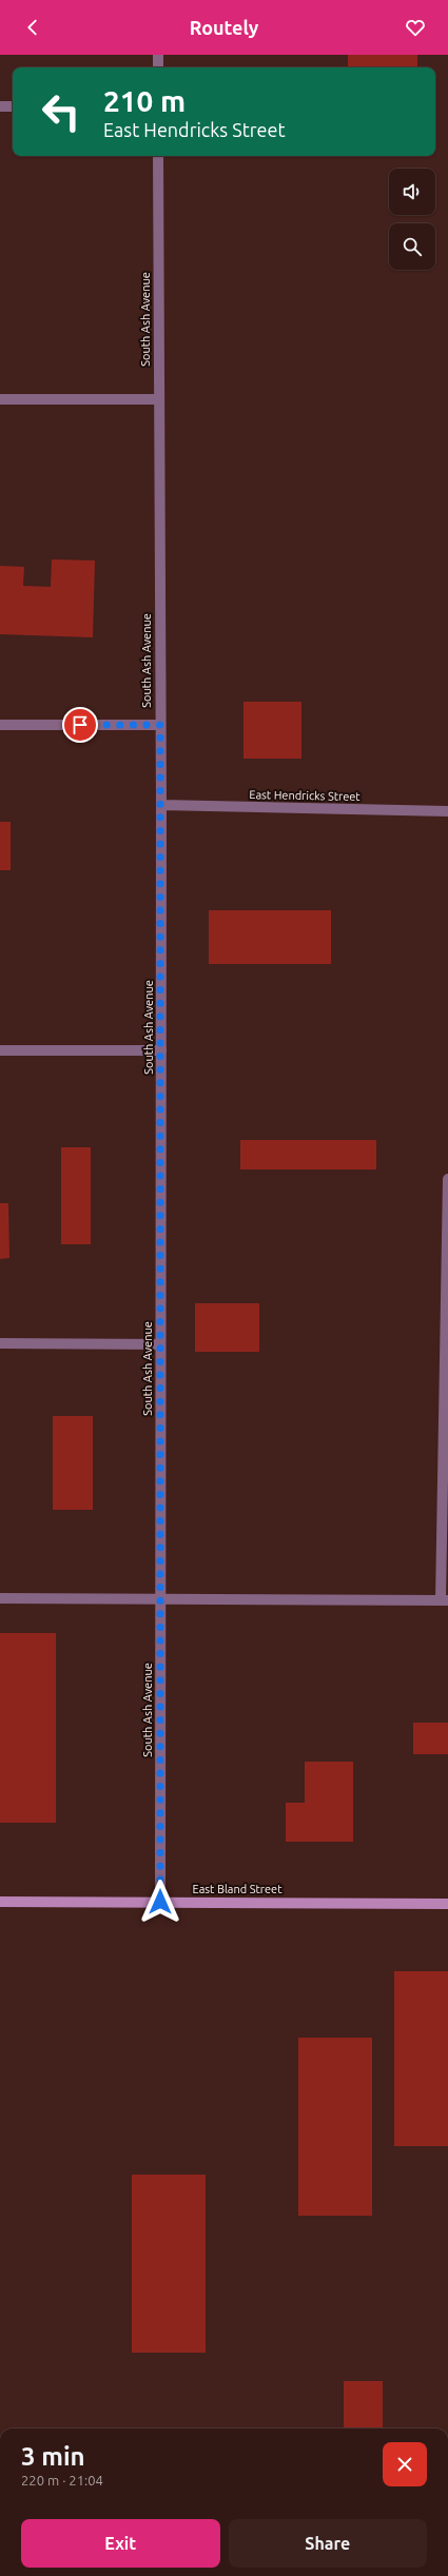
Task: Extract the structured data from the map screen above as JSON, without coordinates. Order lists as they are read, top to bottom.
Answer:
{
  "streets": {
    "street": ["South Ash Avenue", "East Hendricks Street", "East Bland Street"]
  },
  "crossings": [
    ["South Ash Avenue", "East Hendricks Street"],
    ["South Ash Avenue", "East Bland Street"]
  ],
  "page": {
    "header": "Routely",
    "turn": ["210 m", "East Hendricks Street"],
    "heading": ["3 min", "220 m · 21:04"],
    "buttons": ["Exit", "Share"]
  }
}
